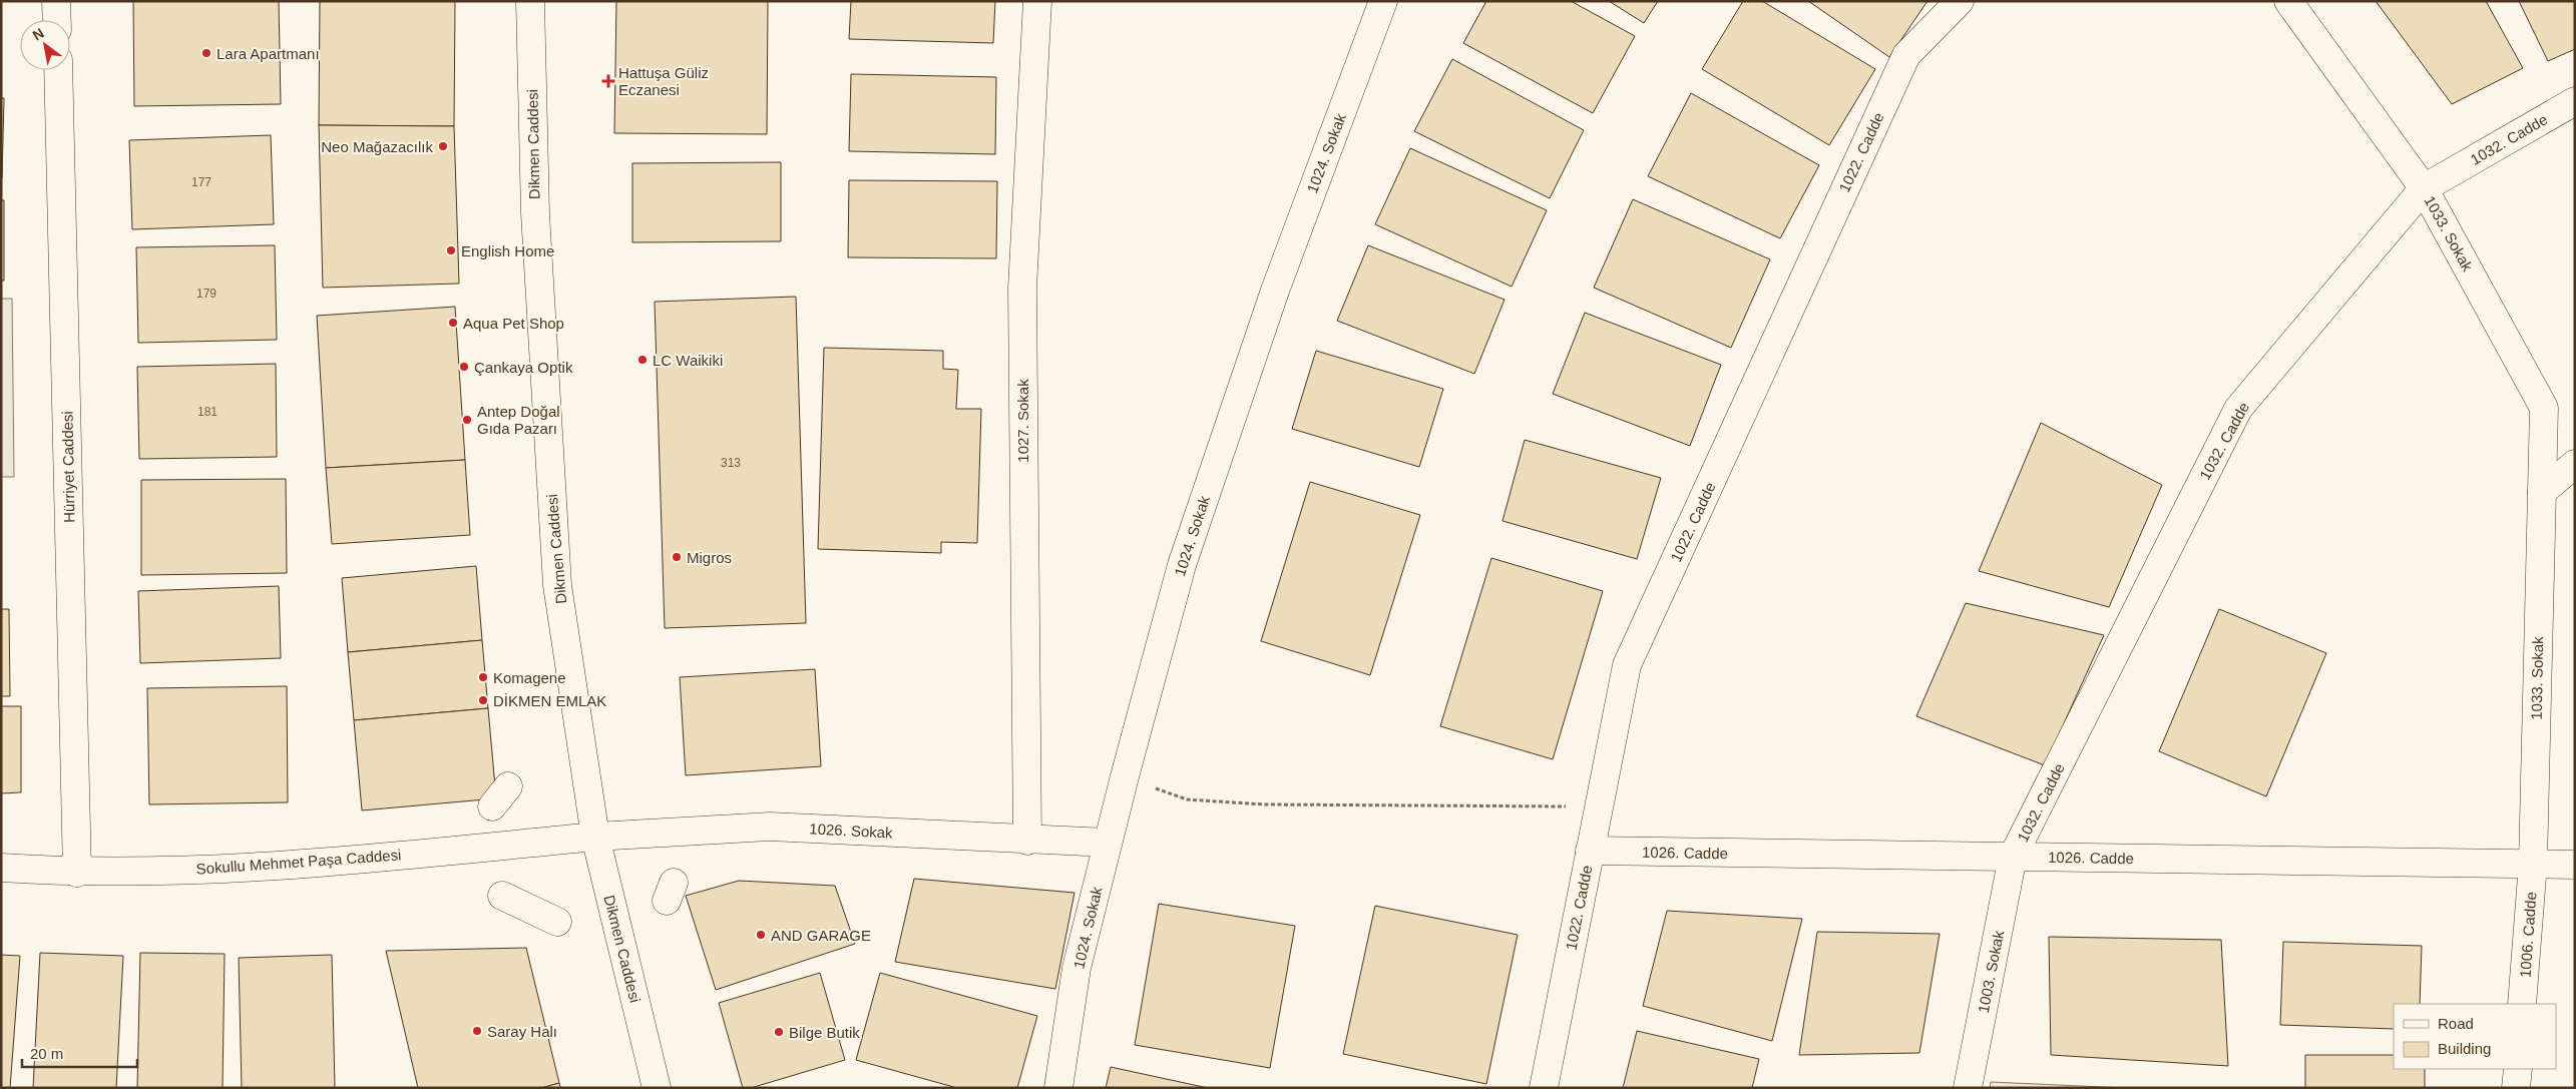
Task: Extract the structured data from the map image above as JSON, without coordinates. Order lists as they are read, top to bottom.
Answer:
{
  "streets": {
    "street": [
      "1032. Cadde",
      "Dikmen Caddesi",
      "1022. Cadde",
      "1024. Sokak",
      "1033. Sokak",
      "1027. Sokak",
      "Hürriyet Caddesi",
      "1026. Sokak",
      "1026. Cadde",
      "Sokullu Mehmet Paşa Caddesi",
      "1006. Cadde",
      "1003. Sokak"
    ]
  },
  "crossings": [
    ["1032. Cadde", "1033. Sokak"],
    ["1032. Cadde", "1026. Cadde"],
    ["1032. Cadde", "1003. Sokak"],
    ["Dikmen Caddesi", "1026. Sokak"],
    ["Dikmen Caddesi", "Sokullu Mehmet Paşa Caddesi"],
    ["1022. Cadde", "1026. Cadde"],
    ["1024. Sokak", "1026. Sokak"],
    ["1033. Sokak", "1026. Cadde"],
    ["1033. Sokak", "1006. Cadde"],
    ["1027. Sokak", "1026. Sokak"],
    ["Hürriyet Caddesi", "Sokullu Mehmet Paşa Caddesi"],
    ["1026. Sokak", "Sokullu Mehmet Paşa Caddesi"],
    ["1026. Cadde", "1006. Cadde"],
    ["1026. Cadde", "1003. Sokak"]
  ],
  "places": {
    "other": [
      "Lara Apartmanı",
      "Neo Mağazacılık",
      "English Home",
      "Aqua Pet Shop",
      "LC Waikiki",
      "Çankaya Optik",
      "Antep Doğal Gıda Pazarı",
      "Migros",
      "Komagene",
      "DİKMEN EMLAK",
      "AND GARAGE",
      "Saray Halı",
      "Bilge Butik"
    ],
    "health": ["Hattuşa Güliz Eczanesi"]
  },
  "house_numbers": [
    "177",
    "179",
    "181",
    "313"
  ],
  "legend": ["Road", "Building"],
  "scale_bar": "20 m",
  "north": "top left"
}
